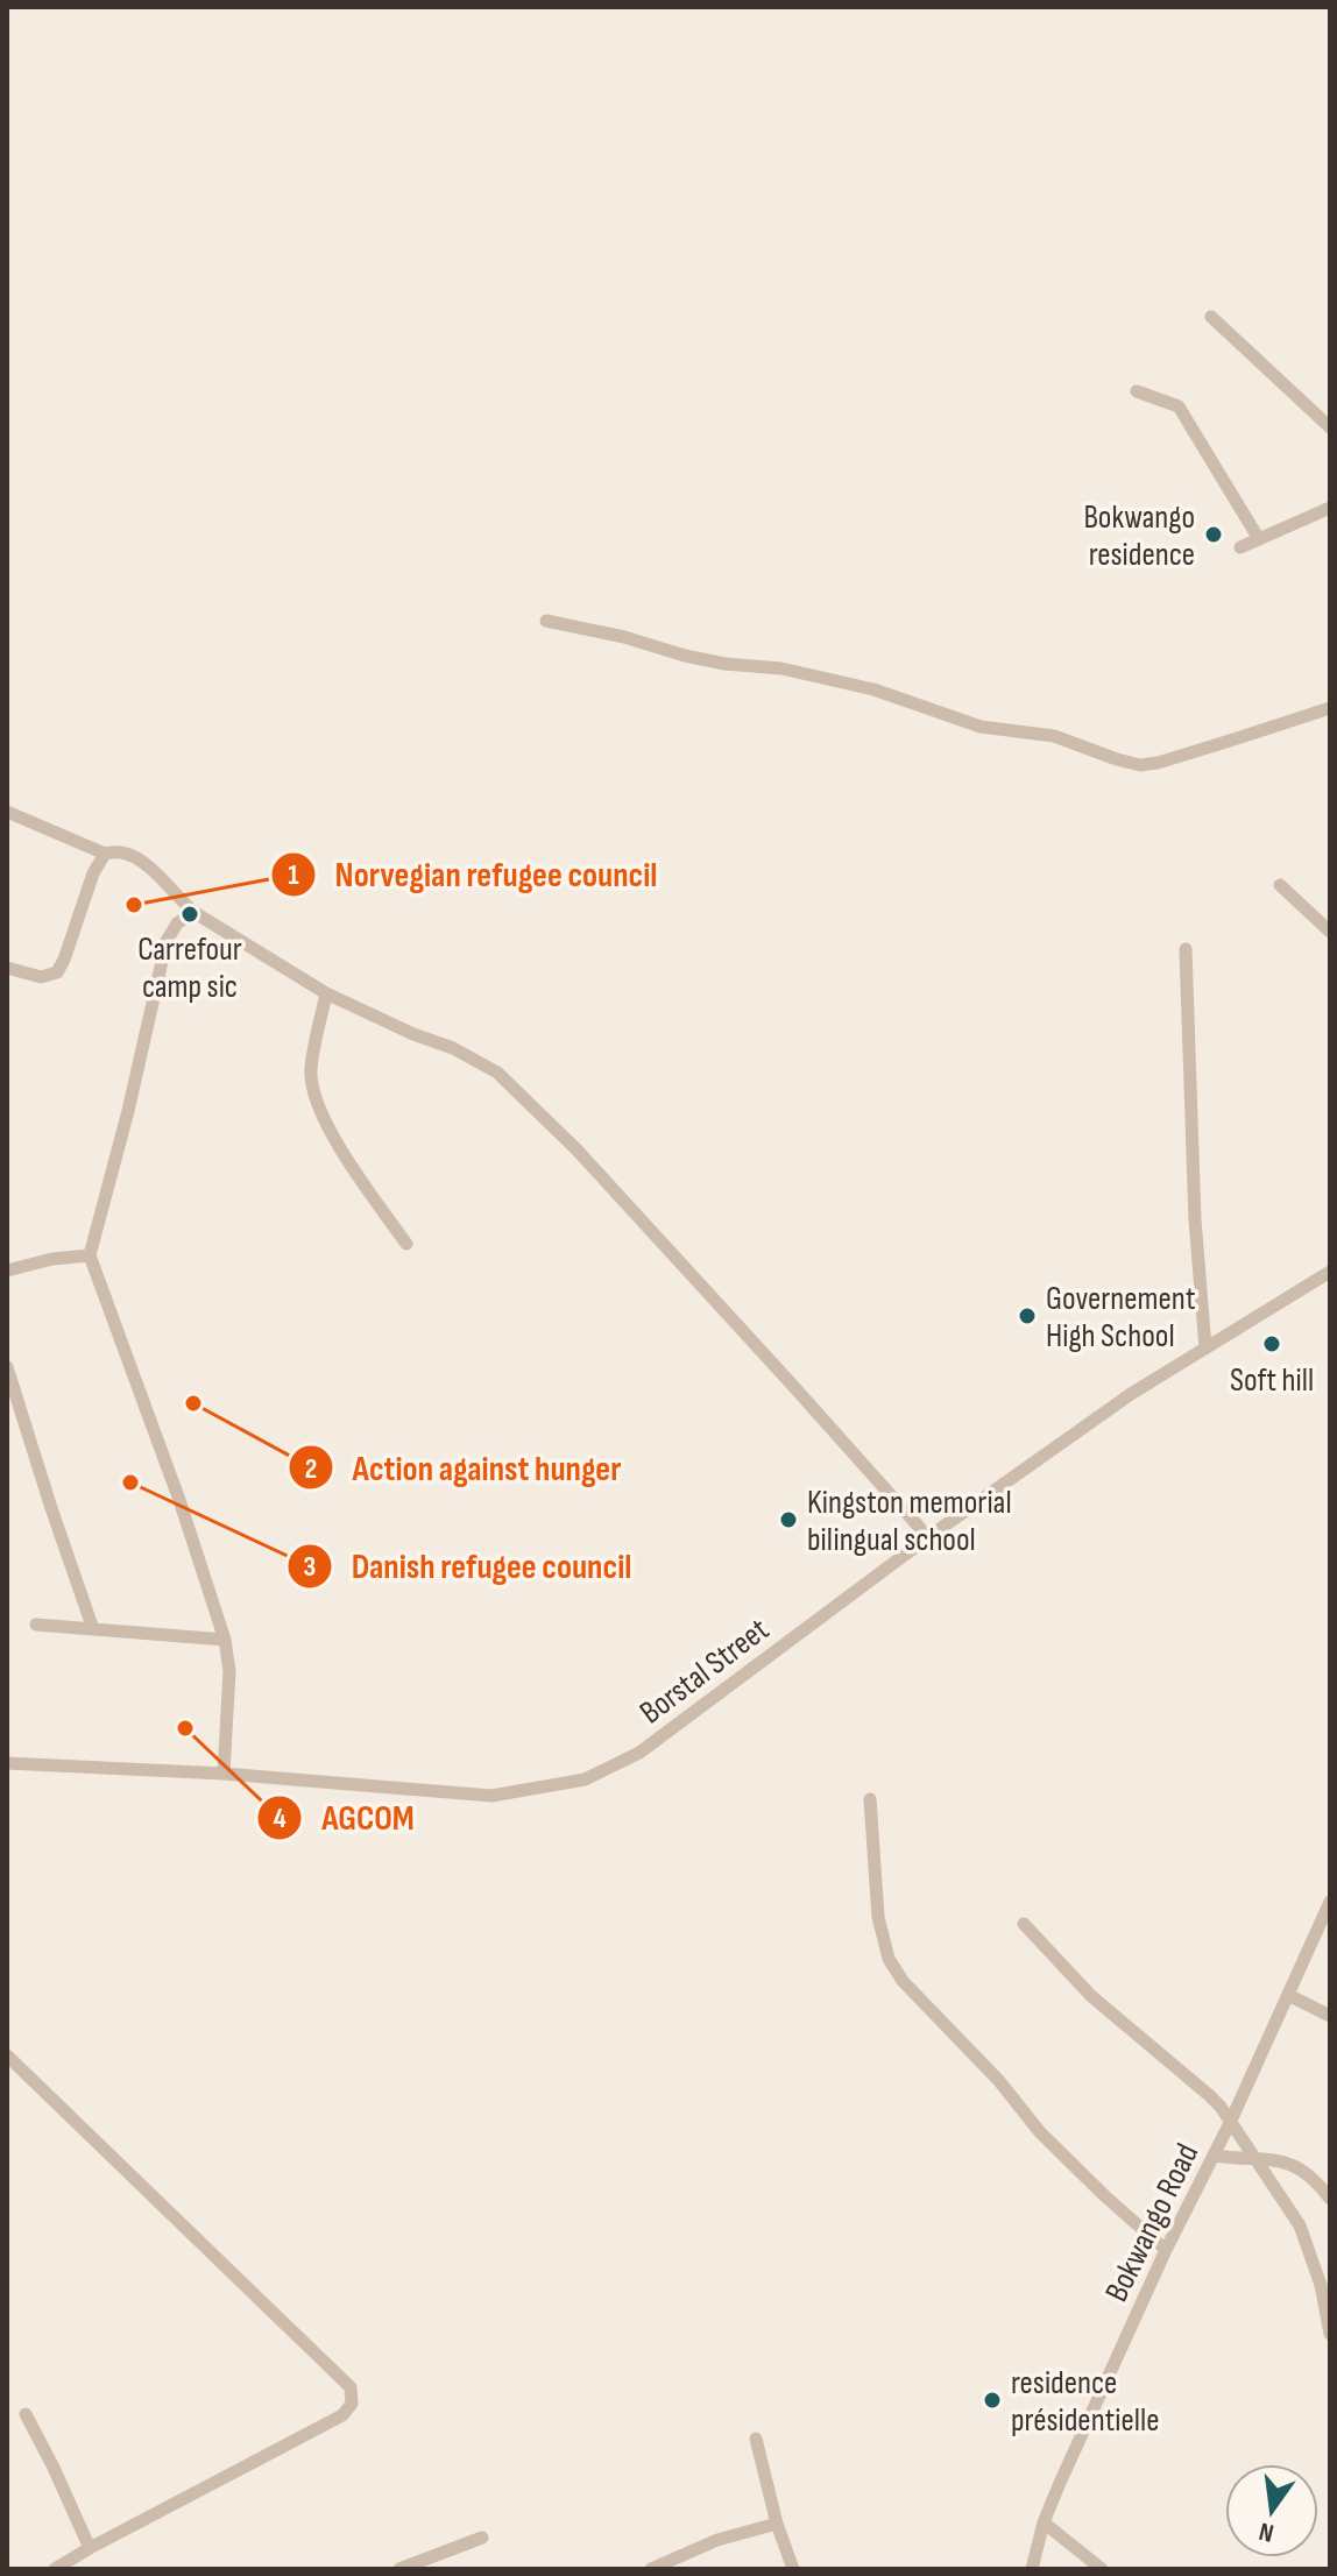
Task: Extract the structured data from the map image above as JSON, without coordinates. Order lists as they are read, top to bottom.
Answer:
{
  "streets": {
    "street": ["Borstal Street", "Bokwango Road"]
  },
  "places": [
    "Bokwango residence",
    "Norvegian refugee council",
    "Carrefour camp sic",
    "Governement High School",
    "Soft hill",
    "Action against hunger",
    "Danish refugee council",
    "Kingston memorial bilingual school",
    "AGCOM",
    "residence présidentielle"
  ],
  "north": "bottom"
}
